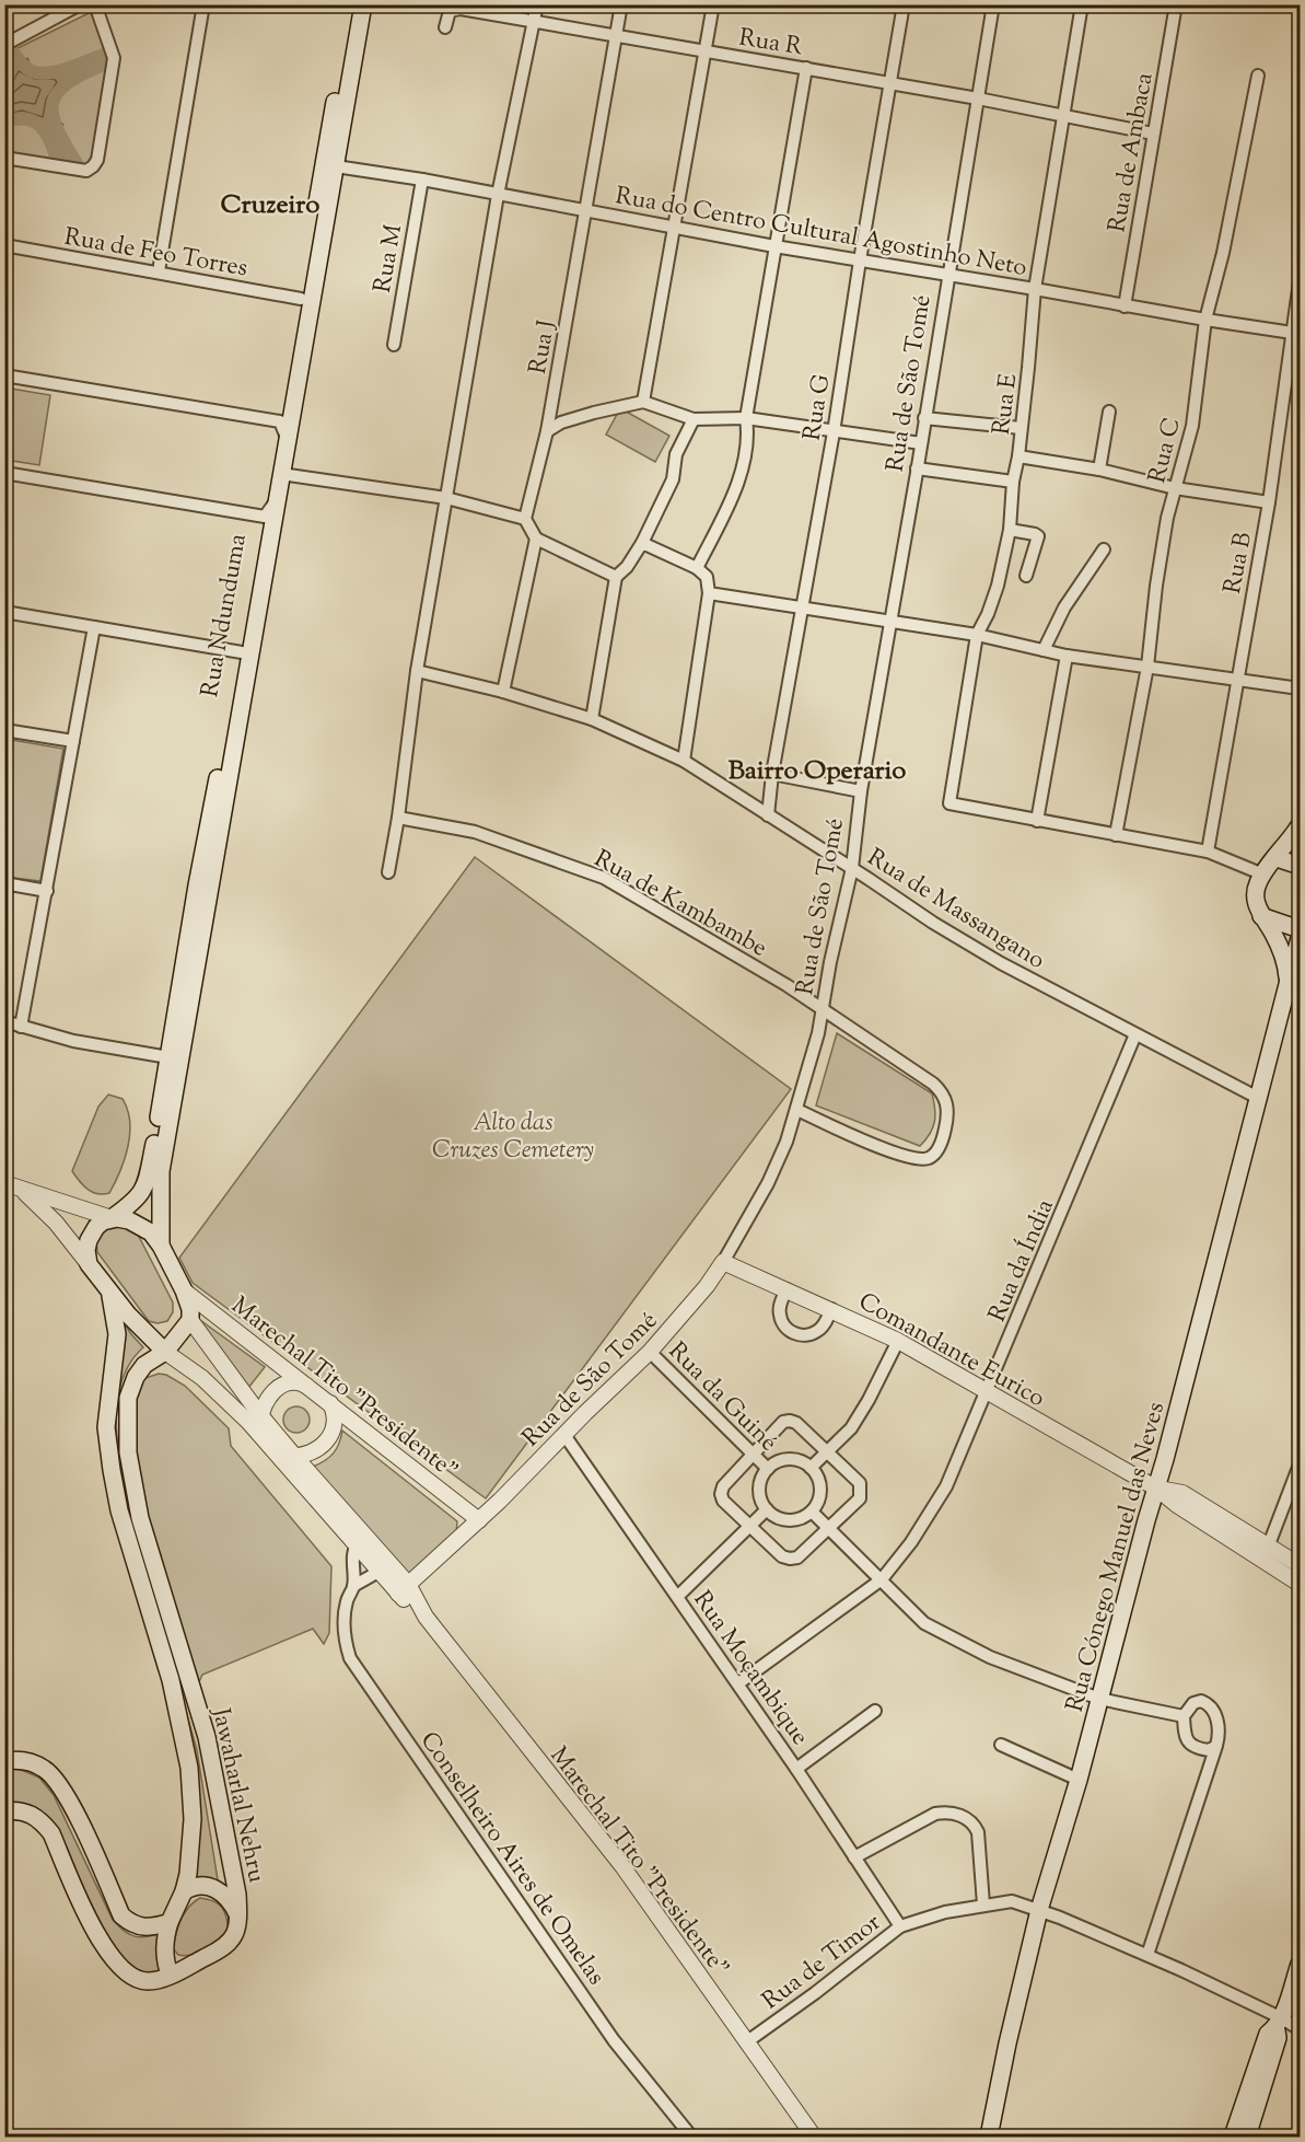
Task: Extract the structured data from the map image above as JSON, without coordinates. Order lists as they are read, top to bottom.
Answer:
{
  "streets": {
    "main road": ["Rua Ndunduma", "Rua Cónego Manuel das Neves", "Jawaharlal Nehru"],
    "street": [
      "Rua R",
      "Rua de Ambaca",
      "Rua do Centro Cultural Agostinho Neto",
      "Rua de Feo Torres",
      "Rua M",
      "Rua J",
      "Rua de São Tomé",
      "Rua E",
      "Rua G",
      "Rua C",
      "Rua B",
      "Rua de Kambambe",
      "Rua de Massangano",
      "Rua da Índia",
      "Comandante Eurico",
      "Marechal Tito \"Presidente\"",
      "Rua da Guiné",
      "Rua Moçambique",
      "Conselheiro Aires de Omelas",
      "Rua de Timor"
    ]
  },
  "crossings": [
    ["Rua R", "Rua de Ambaca"],
    ["Rua R", "Rua J"],
    ["Rua R", "Rua de São Tomé"],
    ["Rua R", "Rua E"],
    ["Rua R", "Rua G"],
    ["Rua de Ambaca", "Rua do Centro Cultural Agostinho Neto"],
    ["Rua do Centro Cultural Agostinho Neto", "Rua M"],
    ["Rua do Centro Cultural Agostinho Neto", "Rua J"],
    ["Rua do Centro Cultural Agostinho Neto", "Rua de São Tomé"],
    ["Rua do Centro Cultural Agostinho Neto", "Rua E"],
    ["Rua do Centro Cultural Agostinho Neto", "Rua G"],
    ["Rua do Centro Cultural Agostinho Neto", "Rua C"],
    ["Rua do Centro Cultural Agostinho Neto", "Rua B"],
    ["Rua do Centro Cultural Agostinho Neto", "Rua Ndunduma"],
    ["Rua de Feo Torres", "Rua Ndunduma"],
    ["Rua de São Tomé", "Rua de Kambambe"],
    ["Rua de São Tomé", "Rua de Massangano"],
    ["Rua de São Tomé", "Comandante Eurico"],
    ["Rua de São Tomé", "Marechal Tito \"Presidente\""],
    ["Rua de São Tomé", "Rua da Guiné"],
    ["Rua de São Tomé", "Rua Moçambique"],
    ["Rua G", "Rua de Massangano"],
    ["Rua de Massangano", "Rua da Índia"],
    ["Rua de Massangano", "Rua Cónego Manuel das Neves"],
    ["Rua da Índia", "Comandante Eurico"],
    ["Rua da Índia", "Rua Moçambique"],
    ["Comandante Eurico", "Rua Cónego Manuel das Neves"],
    ["Marechal Tito \"Presidente\"", "Jawaharlal Nehru"],
    ["Marechal Tito \"Presidente\"", "Conselheiro Aires de Omelas"],
    ["Marechal Tito \"Presidente\"", "Rua de Timor"],
    ["Rua Cónego Manuel das Neves", "Rua de Timor"],
    ["Rua Moçambique", "Rua de Timor"]
  ],
  "districts": ["Cruzeiro", "Bairro Operario"],
  "parks": ["Alto das Cruzes Cemetery"]
}
